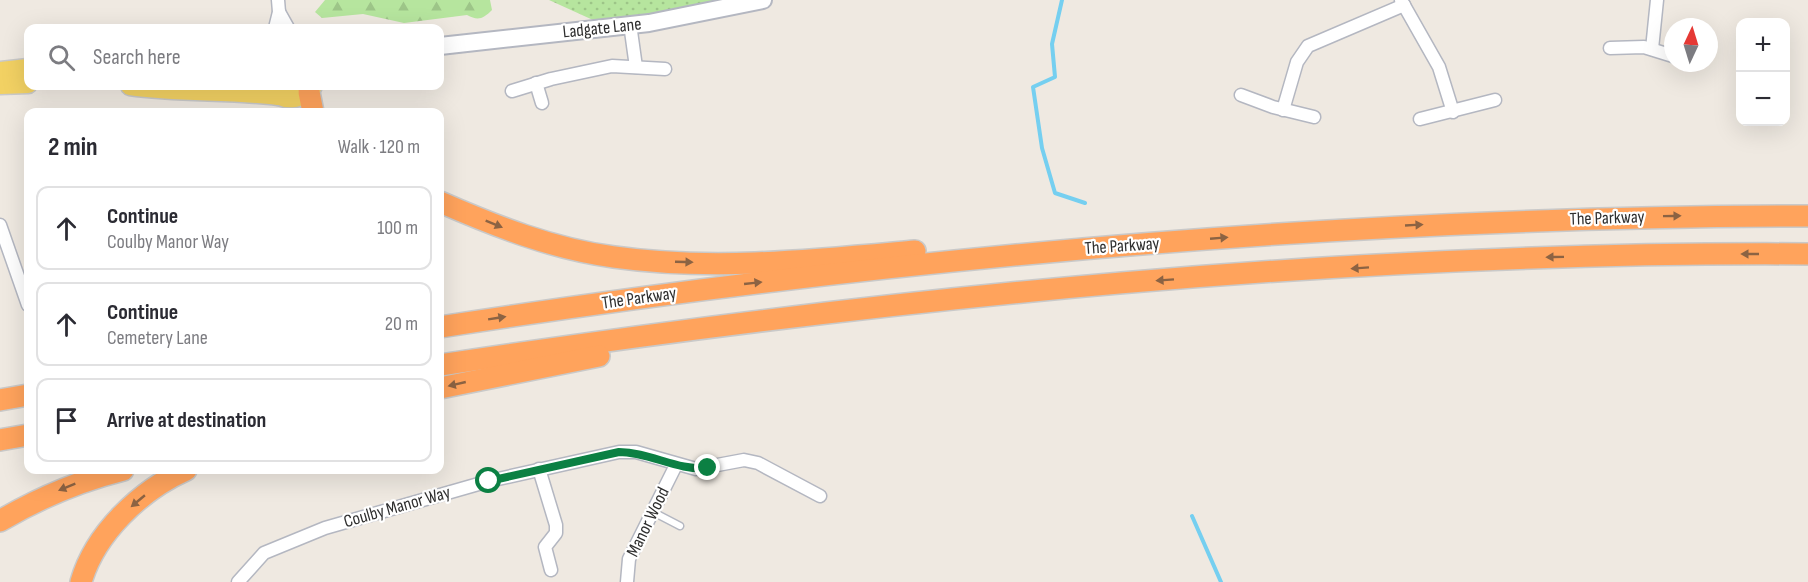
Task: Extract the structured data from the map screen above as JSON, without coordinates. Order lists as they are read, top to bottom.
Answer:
{
  "streets": {
    "highway": ["The Parkway"],
    "main road": ["Ladgate Lane"],
    "street": ["Coulby Manor Way", "Manor Wood"]
  },
  "crossings": [
    ["Coulby Manor Way", "Manor Wood"]
  ],
  "north": "top",
  "page": {
    "map_buttons": ["+", "−"],
    "search": "Search here",
    "heading": ["2 min", "Walk · 120 m"],
    "list": [
      ["Continue", "Coulby Manor Way", "100 m"],
      ["Continue", "Cemetery Lane", "20 m"],
      "Arrive at destination"
    ]
  }
}
